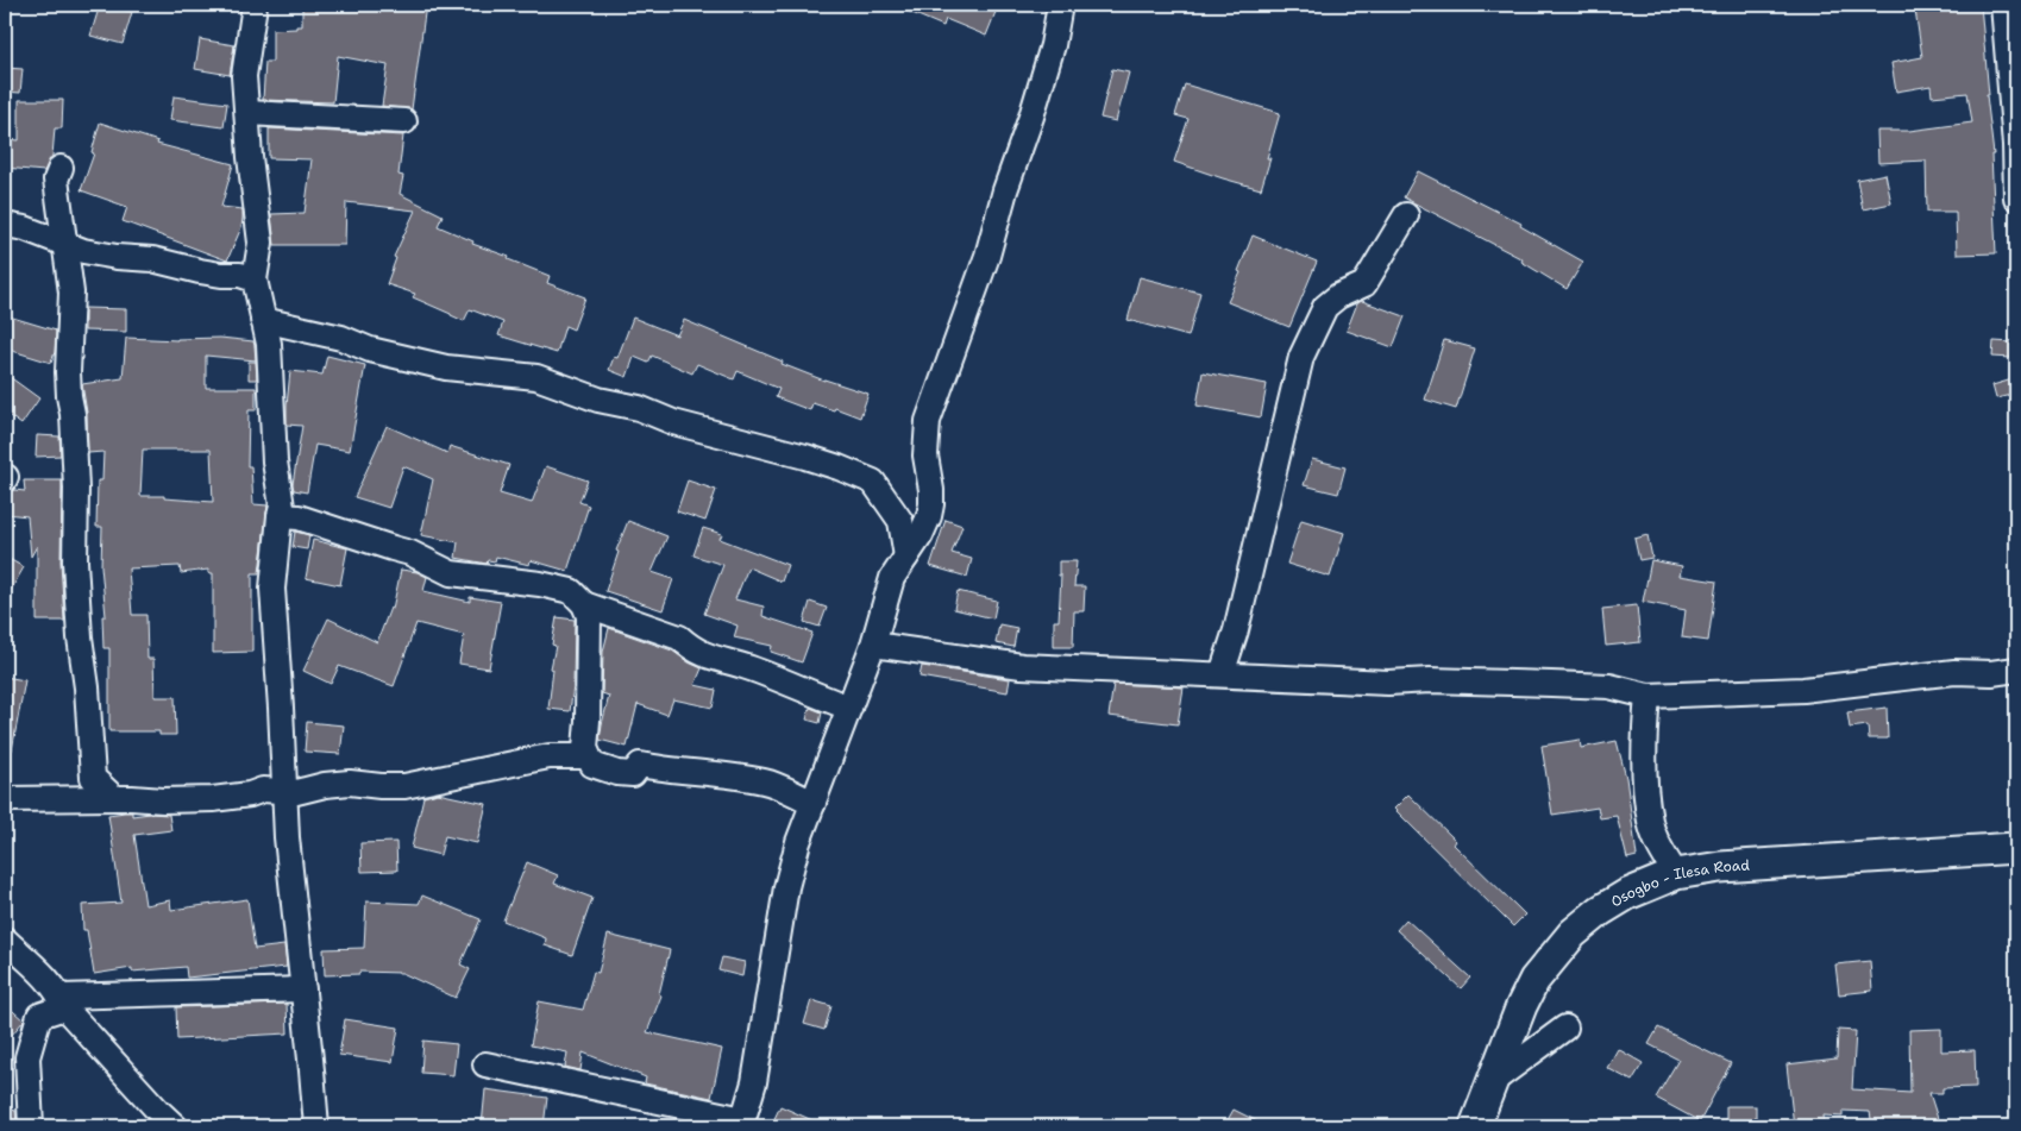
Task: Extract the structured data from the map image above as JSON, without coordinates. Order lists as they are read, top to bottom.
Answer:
{
  "streets": {
    "main road": ["Osogbo - Ilesa Road"]
  }
}
